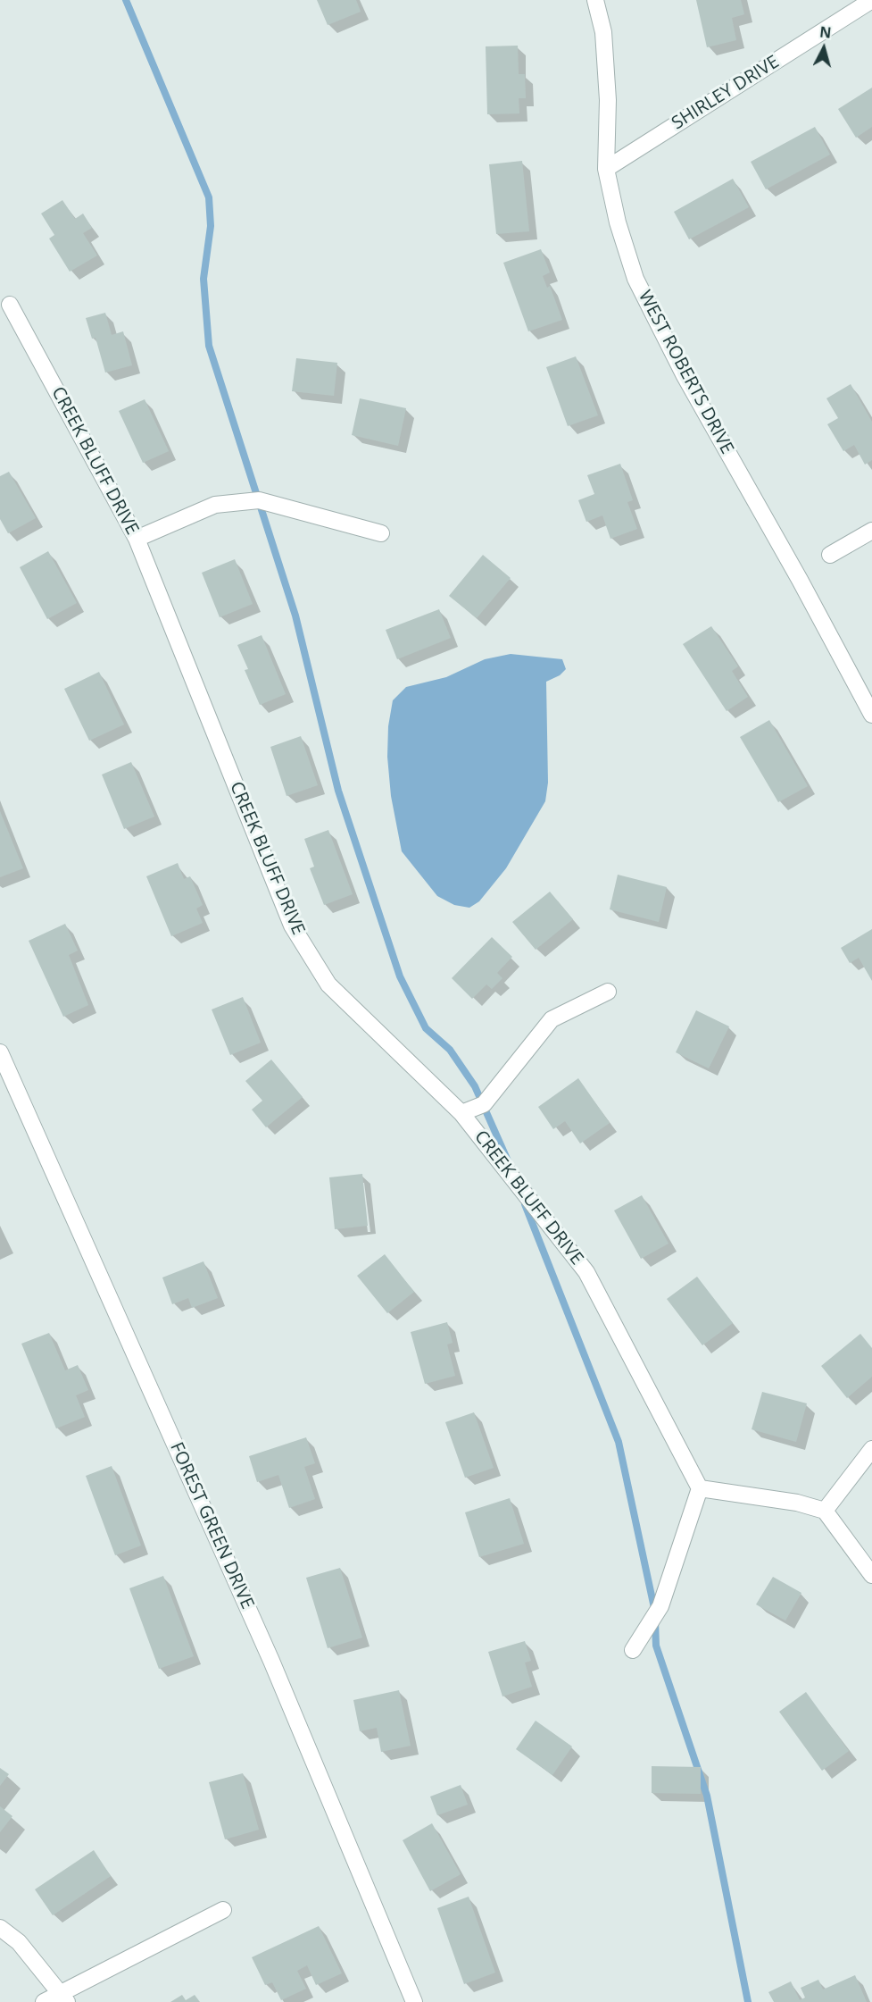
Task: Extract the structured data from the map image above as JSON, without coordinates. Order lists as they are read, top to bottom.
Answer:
{
  "streets": {
    "street": [
      "SHIRLEY DRIVE",
      "WEST ROBERTS DRIVE",
      "CREEK BLUFF DRIVE",
      "FOREST GREEN DRIVE"
    ]
  },
  "crossings": [
    ["SHIRLEY DRIVE", "WEST ROBERTS DRIVE"]
  ],
  "north": "top"
}
